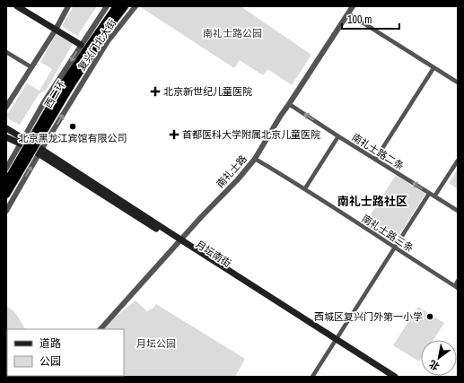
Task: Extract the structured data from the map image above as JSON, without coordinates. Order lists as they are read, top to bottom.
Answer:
{
  "streets": {
    "highway": ["西二环"],
    "main road": ["月坛南街"],
    "street": [
      "复兴门北大街",
      "南礼士路二条",
      "南礼士路",
      "南礼士路三条"
    ]
  },
  "crossings": [
    ["复兴门北大街", "月坛南街"],
    ["南礼士路二条", "南礼士路"],
    ["南礼士路", "南礼士路三条"],
    ["南礼士路", "月坛南街"]
  ],
  "one_way": ["南礼士路二条"],
  "districts": ["南礼士路社区"],
  "parks": ["南礼士路公园", "月坛公园"],
  "places": {
    "health": ["北京新世纪儿童医院", "首都医科大学附属北京儿童医院"],
    "other": ["北京黑龙江宾馆有限公司", "西城区复兴门外第一小学"]
  },
  "legend": ["道路", "公园"],
  "scale_bar": "100 m",
  "north": "bottom left"
}
